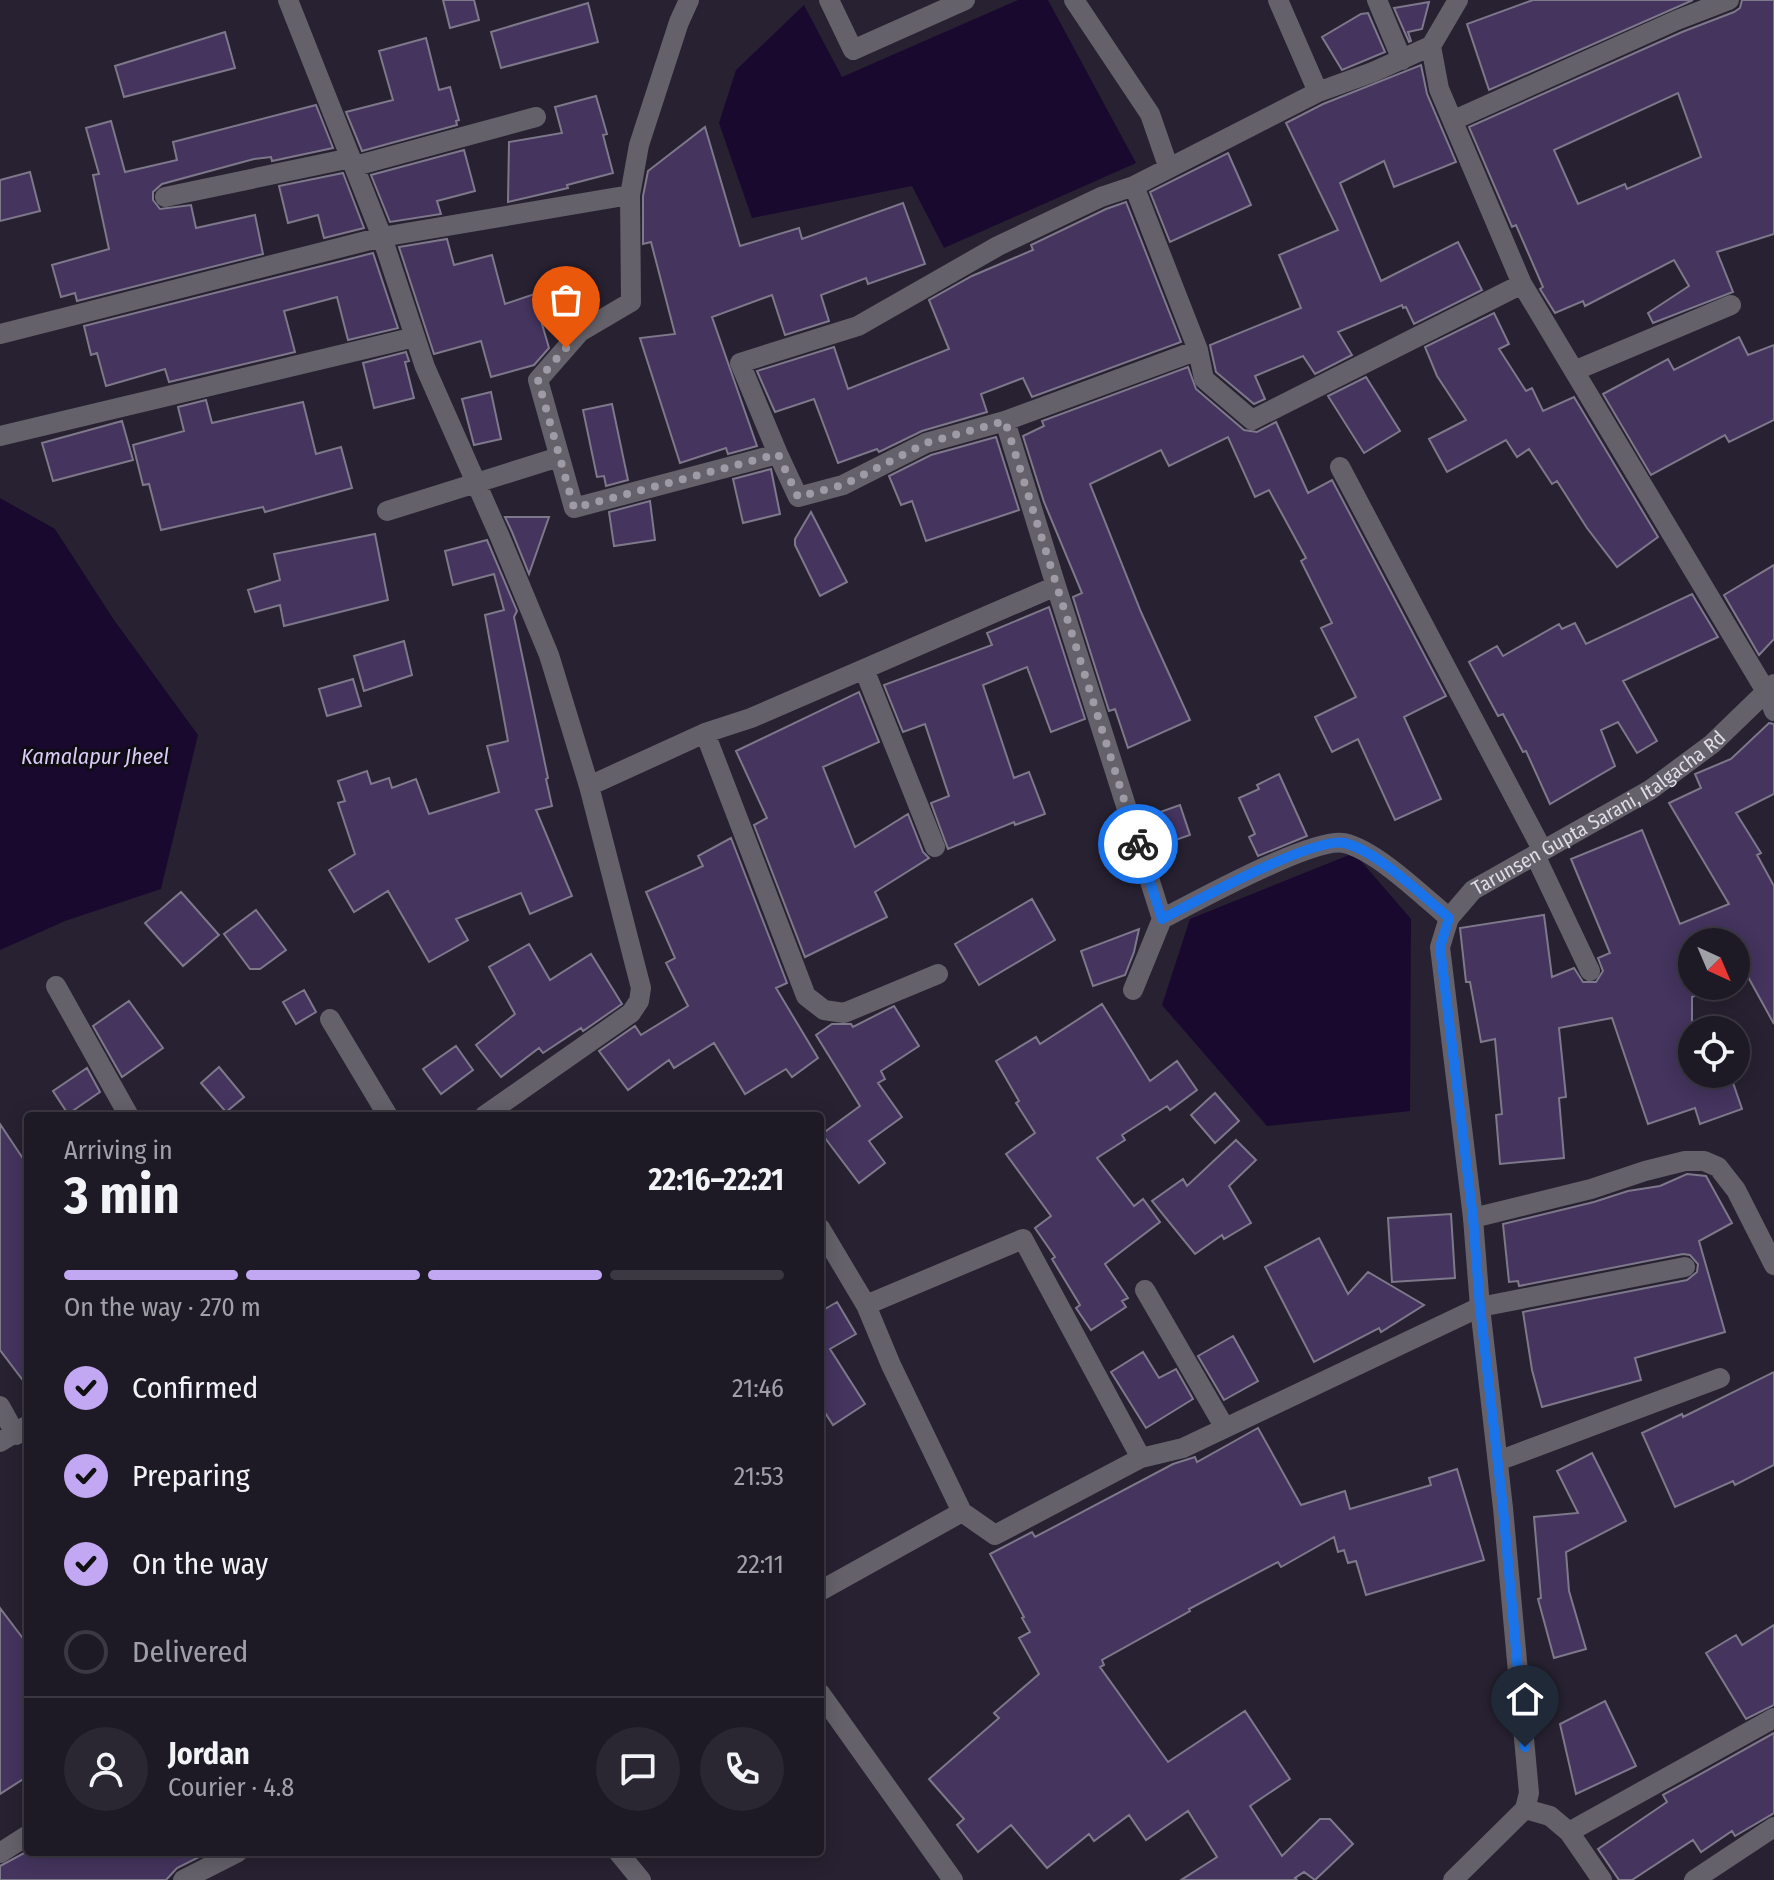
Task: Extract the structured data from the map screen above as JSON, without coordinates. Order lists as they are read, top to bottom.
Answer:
{
  "streets": {
    "street": ["Tarunsen Gupta Sarani, Italgacha Rd"]
  },
  "water": ["Kamalapur Jheel"],
  "north": "bottom right",
  "page": {
    "heading": ["3 min", "Arriving in", "22:16–22:21"],
    "panel": ["Jordan", "Courier · 4.8"],
    "bar": "On the way · 270 m",
    "list": [
      ["Confirmed", "21:46"],
      ["Preparing", "21:53"],
      ["On the way", "22:11"],
      "Delivered"
    ]
  }
}
